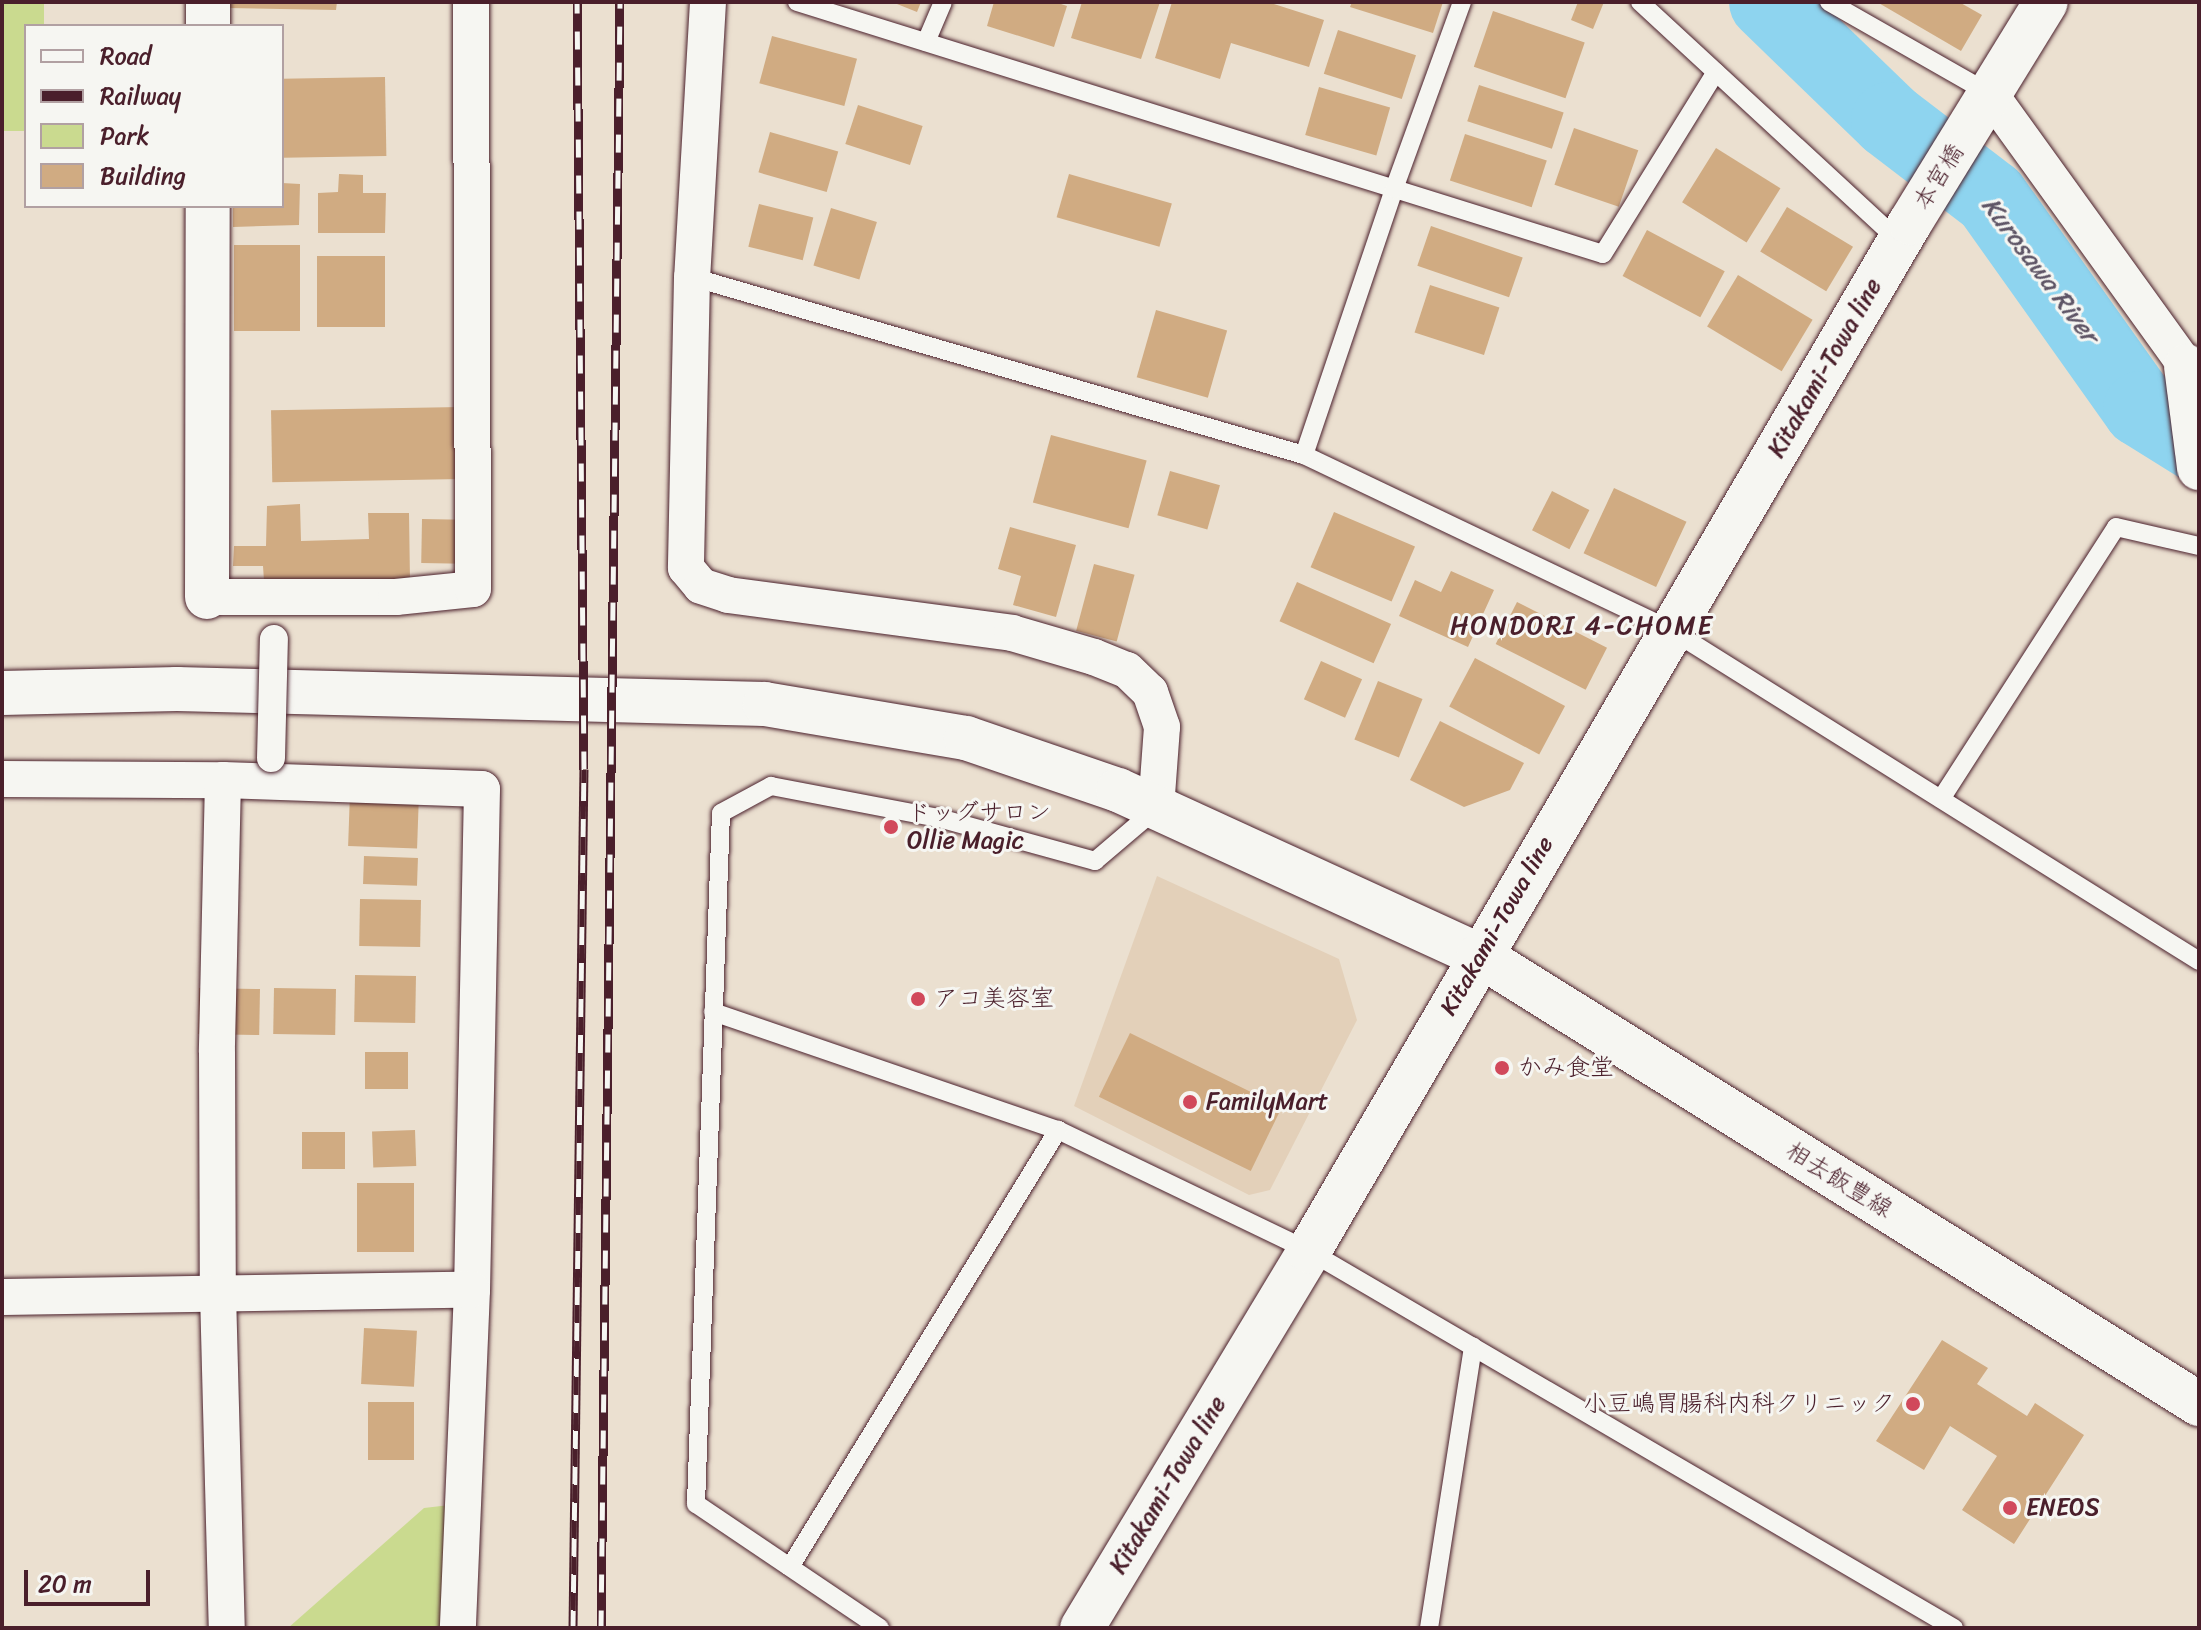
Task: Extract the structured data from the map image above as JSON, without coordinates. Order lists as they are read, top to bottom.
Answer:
{
  "streets": {
    "main road": ["本宮橋", "Kitakami-Towa line", "相去飯豊線"]
  },
  "crossings": [
    ["本宮橋", "Kitakami-Towa line"],
    ["Kitakami-Towa line", "相去飯豊線"]
  ],
  "districts": ["HONDORI 4-CHOME"],
  "water": ["Kurosawa River"],
  "places": [
    "ドッグサロン Ollie Magic",
    "アコ美容室",
    "かみ食堂",
    "FamilyMart",
    "小豆嶋胃腸科内科クリニック",
    "ENEOS"
  ],
  "legend": [
    "Road",
    "Railway",
    "Park",
    "Building"
  ],
  "scale_bar": "20 m"
}
